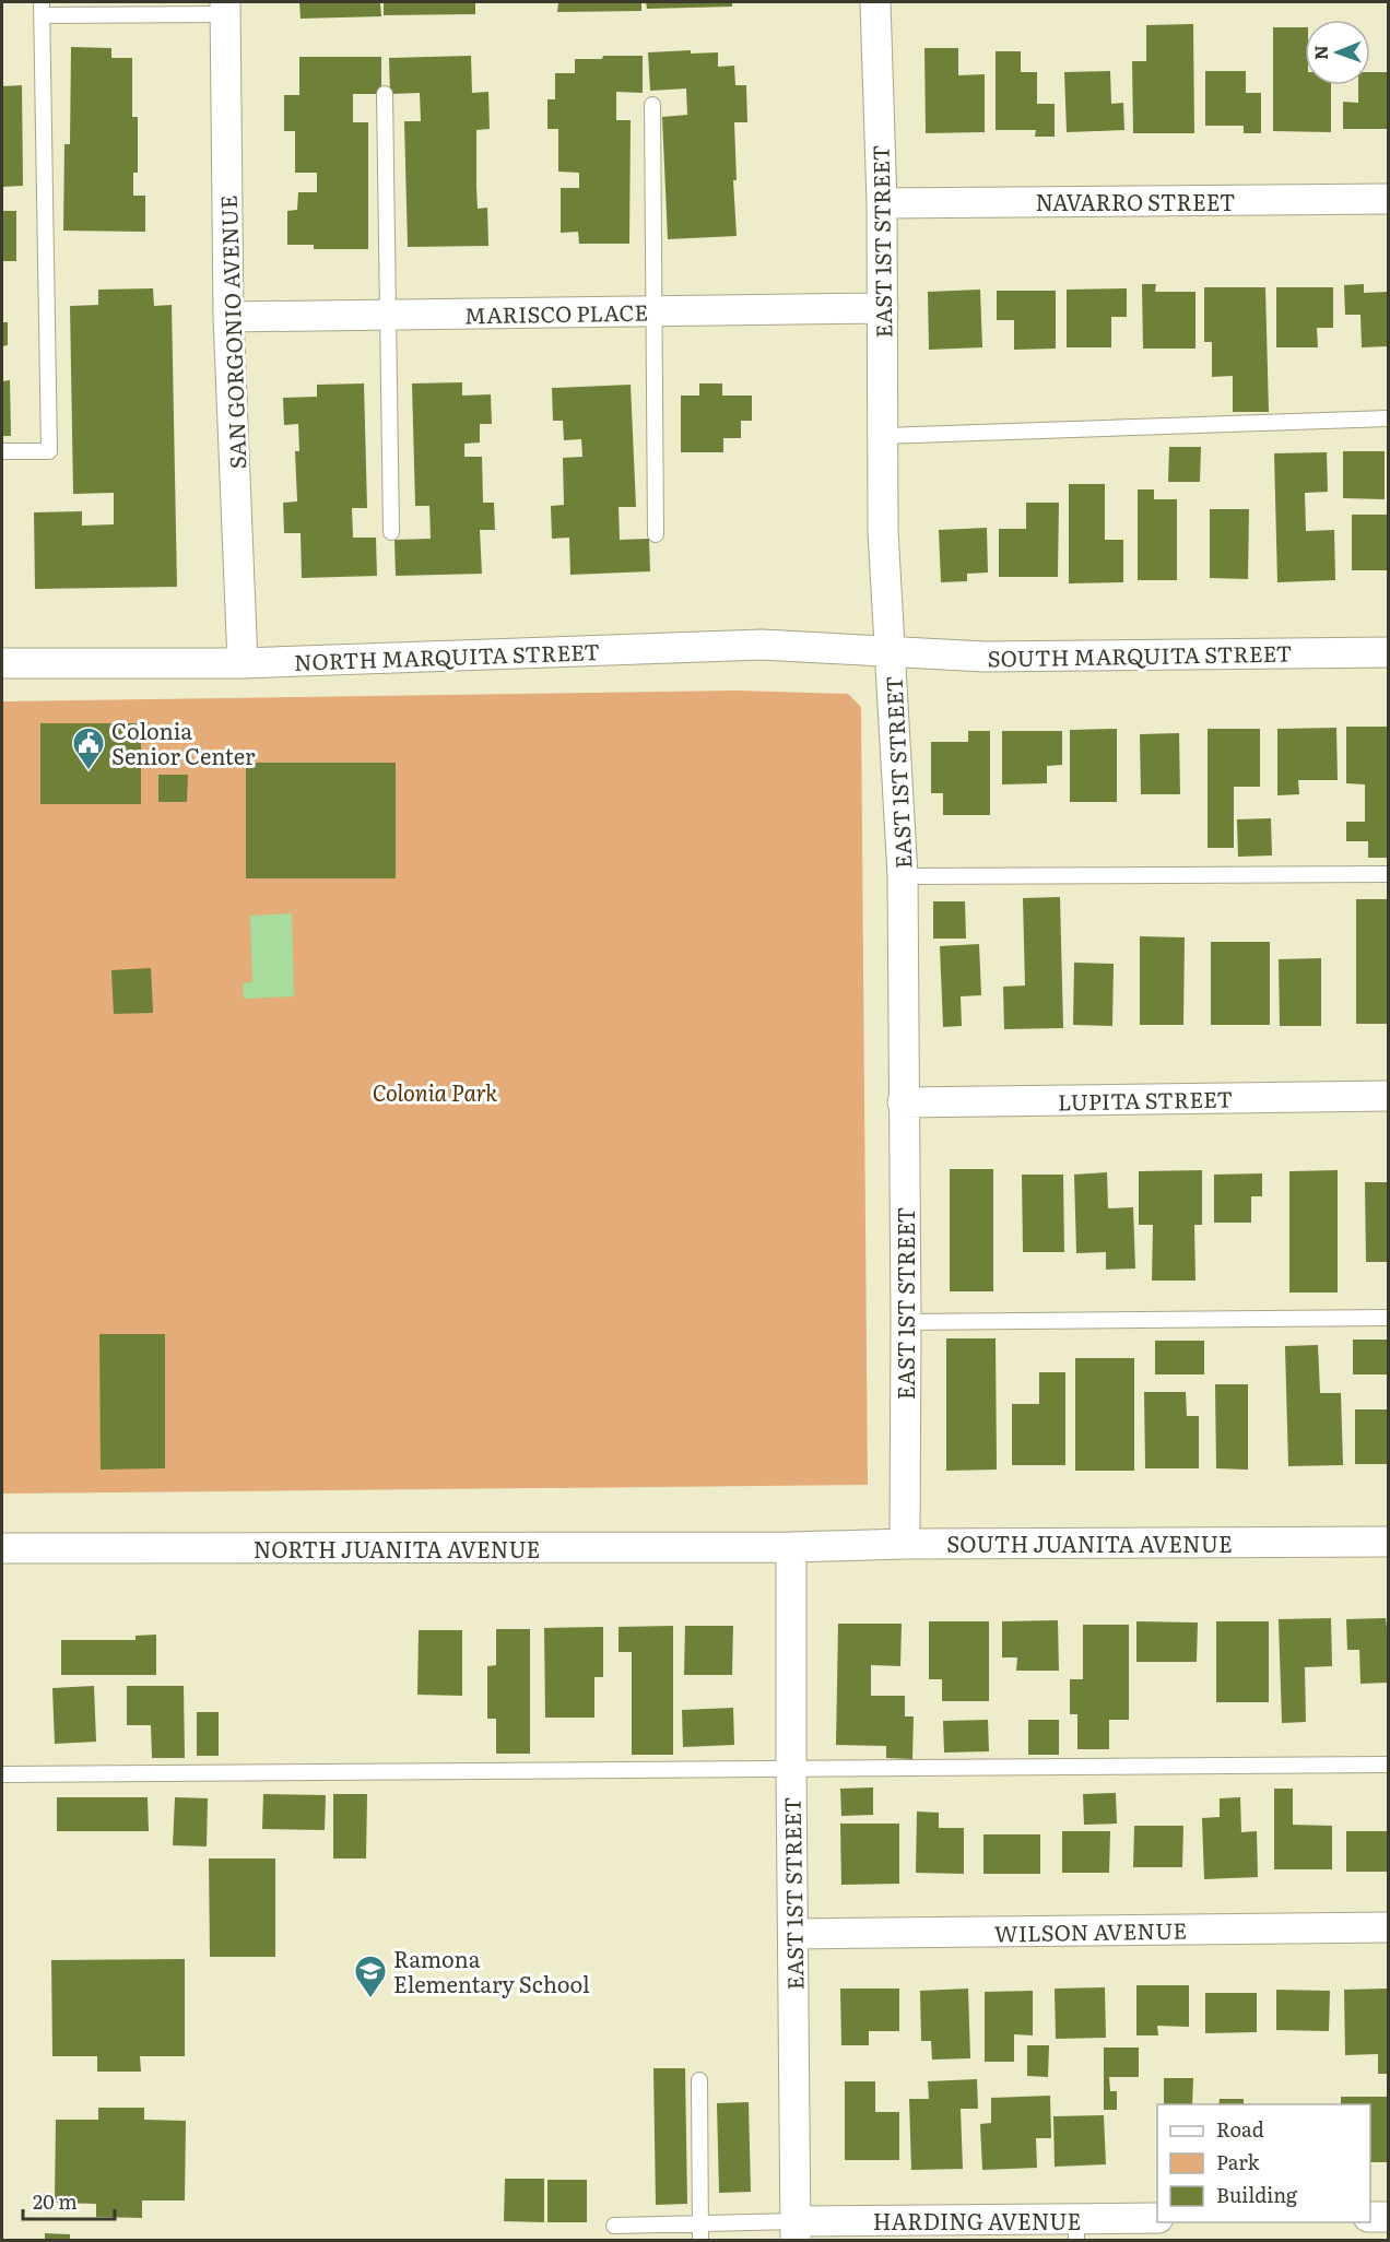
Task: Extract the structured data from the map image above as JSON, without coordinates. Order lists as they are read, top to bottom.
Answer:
{
  "streets": {
    "street": [
      "NAVARRO STREET",
      "EAST 1ST STREET",
      "MARISCO PLACE",
      "SAN GORGONIO AVENUE",
      "SOUTH MARQUITA STREET",
      "NORTH MARQUITA STREET",
      "LUPITA STREET",
      "SOUTH JUANITA AVENUE",
      "NORTH JUANITA AVENUE",
      "WILSON AVENUE",
      "HARDING AVENUE"
    ]
  },
  "crossings": [
    ["NAVARRO STREET", "EAST 1ST STREET"],
    ["EAST 1ST STREET", "MARISCO PLACE"],
    ["EAST 1ST STREET", "SOUTH MARQUITA STREET"],
    ["EAST 1ST STREET", "NORTH MARQUITA STREET"],
    ["EAST 1ST STREET", "LUPITA STREET"],
    ["EAST 1ST STREET", "SOUTH JUANITA AVENUE"],
    ["EAST 1ST STREET", "NORTH JUANITA AVENUE"],
    ["EAST 1ST STREET", "WILSON AVENUE"],
    ["EAST 1ST STREET", "HARDING AVENUE"],
    ["MARISCO PLACE", "SAN GORGONIO AVENUE"],
    ["SAN GORGONIO AVENUE", "NORTH MARQUITA STREET"],
    ["SOUTH MARQUITA STREET", "NORTH MARQUITA STREET"],
    ["SOUTH JUANITA AVENUE", "NORTH JUANITA AVENUE"]
  ],
  "parks": ["Colonia Park"],
  "places": {
    "public building": ["Colonia Senior Center"],
    "school or university": ["Ramona Elementary School"]
  },
  "legend": ["Road", "Park", "Building"],
  "scale_bar": "20 m",
  "north": "left"
}
